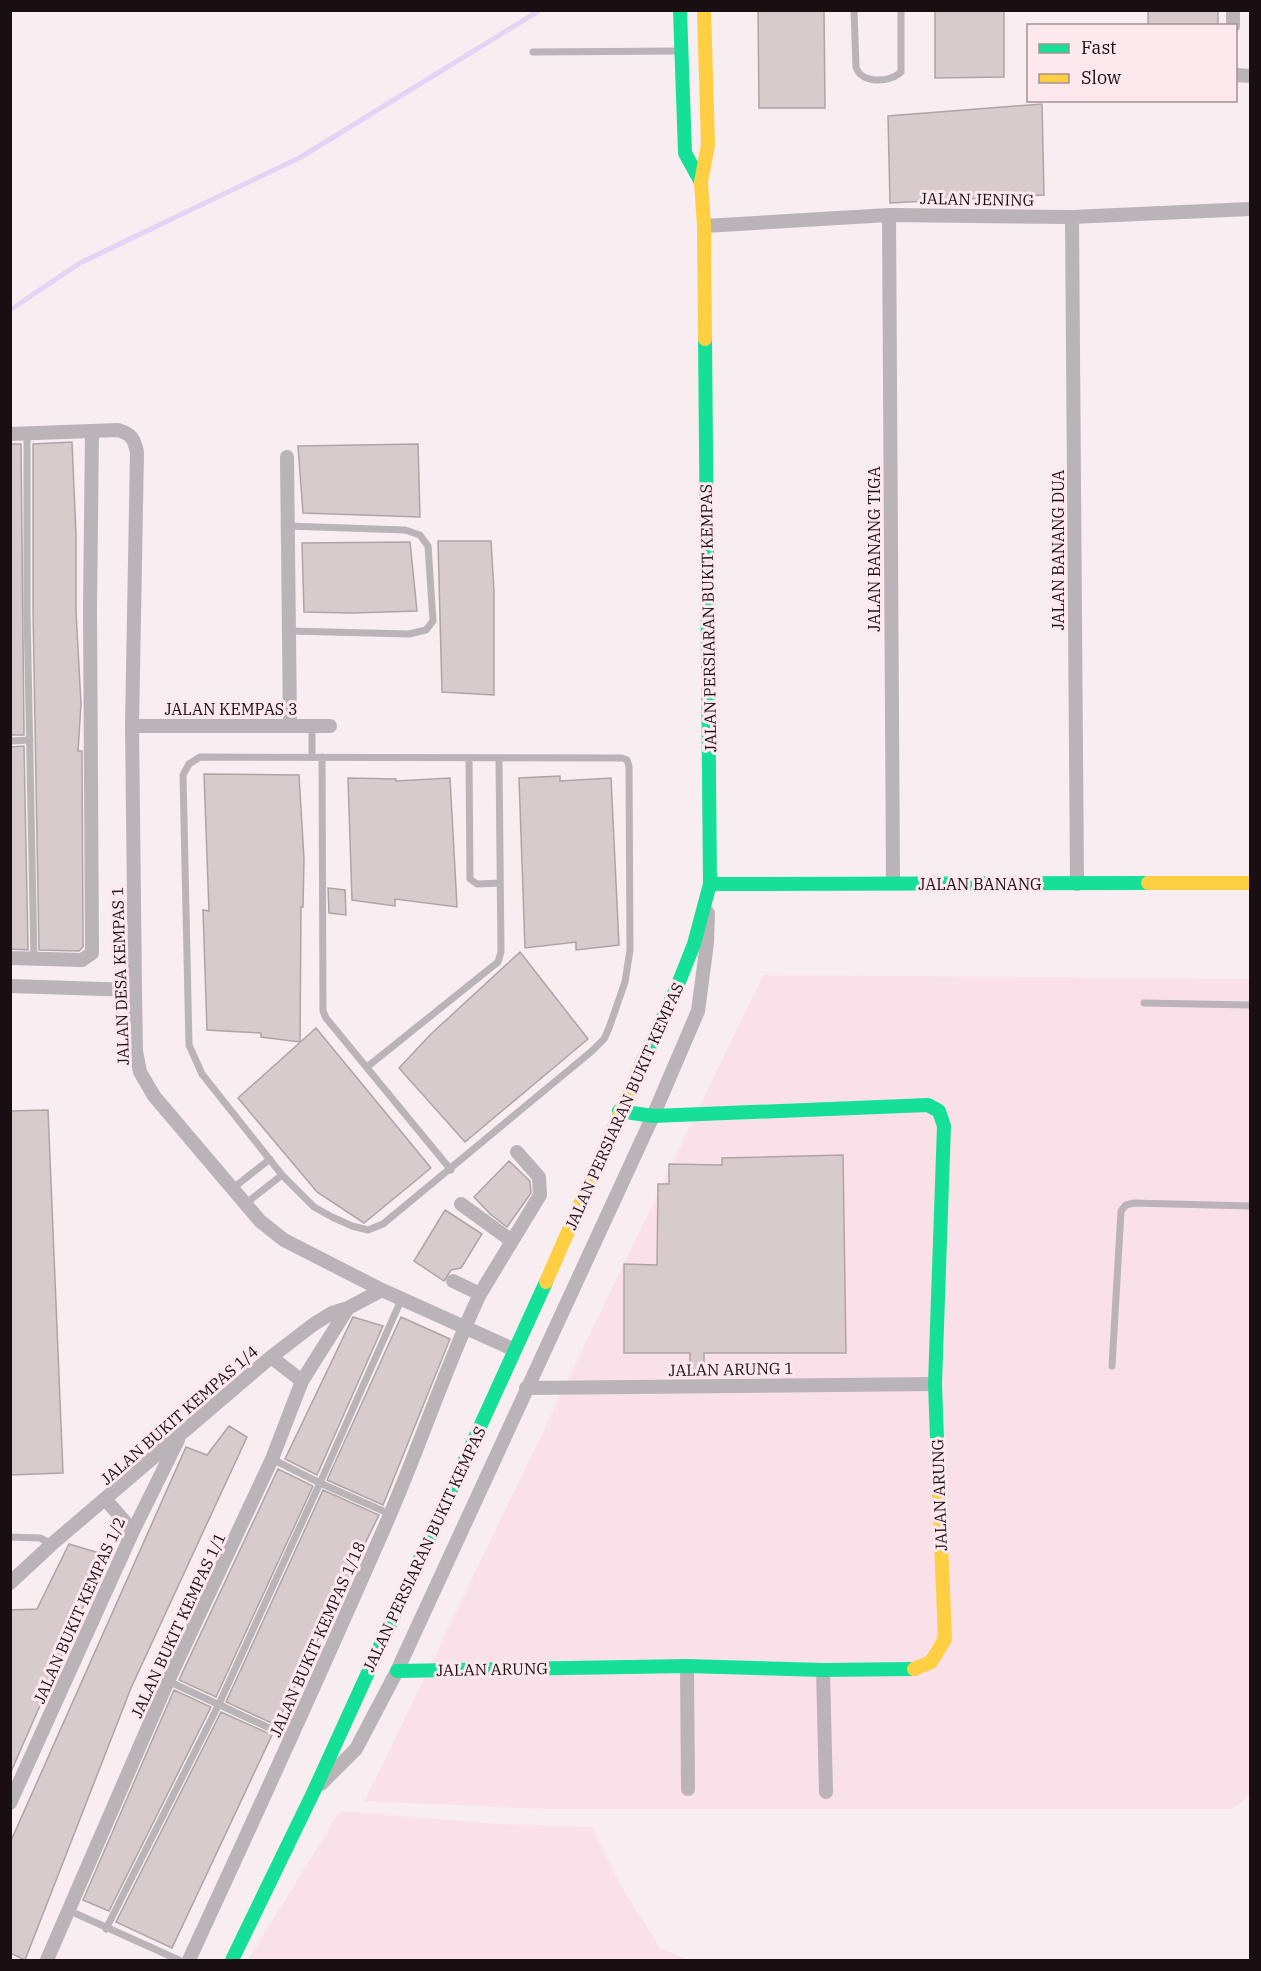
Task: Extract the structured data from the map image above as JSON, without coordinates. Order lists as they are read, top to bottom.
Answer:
{
  "streets": {
    "street": [
      "JALAN JENING",
      "JALAN BANANG TIGA",
      "JALAN BANANG DUA",
      "JALAN PERSIARAN BUKIT KEMPAS",
      "JALAN KEMPAS 3",
      "JALAN BANANG",
      "JALAN DESA KEMPAS 1",
      "JALAN ARUNG 1",
      "JALAN BUKIT KEMPAS 1/4",
      "JALAN ARUNG",
      "JALAN BUKIT KEMPAS 1/2",
      "JALAN BUKIT KEMPAS 1/1",
      "JALAN BUKIT KEMPAS 1/18"
    ]
  },
  "crossings": [
    ["JALAN JENING", "JALAN BANANG TIGA"],
    ["JALAN JENING", "JALAN BANANG DUA"],
    ["JALAN JENING", "JALAN PERSIARAN BUKIT KEMPAS"],
    ["JALAN BANANG TIGA", "JALAN BANANG"],
    ["JALAN BANANG DUA", "JALAN BANANG"],
    ["JALAN PERSIARAN BUKIT KEMPAS", "JALAN BANANG"],
    ["JALAN PERSIARAN BUKIT KEMPAS", "JALAN DESA KEMPAS 1"],
    ["JALAN PERSIARAN BUKIT KEMPAS", "JALAN ARUNG"],
    ["JALAN KEMPAS 3", "JALAN DESA KEMPAS 1"],
    ["JALAN DESA KEMPAS 1", "JALAN BUKIT KEMPAS 1/4"],
    ["JALAN DESA KEMPAS 1", "JALAN BUKIT KEMPAS 1/18"],
    ["JALAN ARUNG 1", "JALAN ARUNG"],
    ["JALAN BUKIT KEMPAS 1/4", "JALAN BUKIT KEMPAS 1/2"],
    ["JALAN BUKIT KEMPAS 1/4", "JALAN BUKIT KEMPAS 1/1"]
  ],
  "legend": ["Fast", "Slow"]
}
